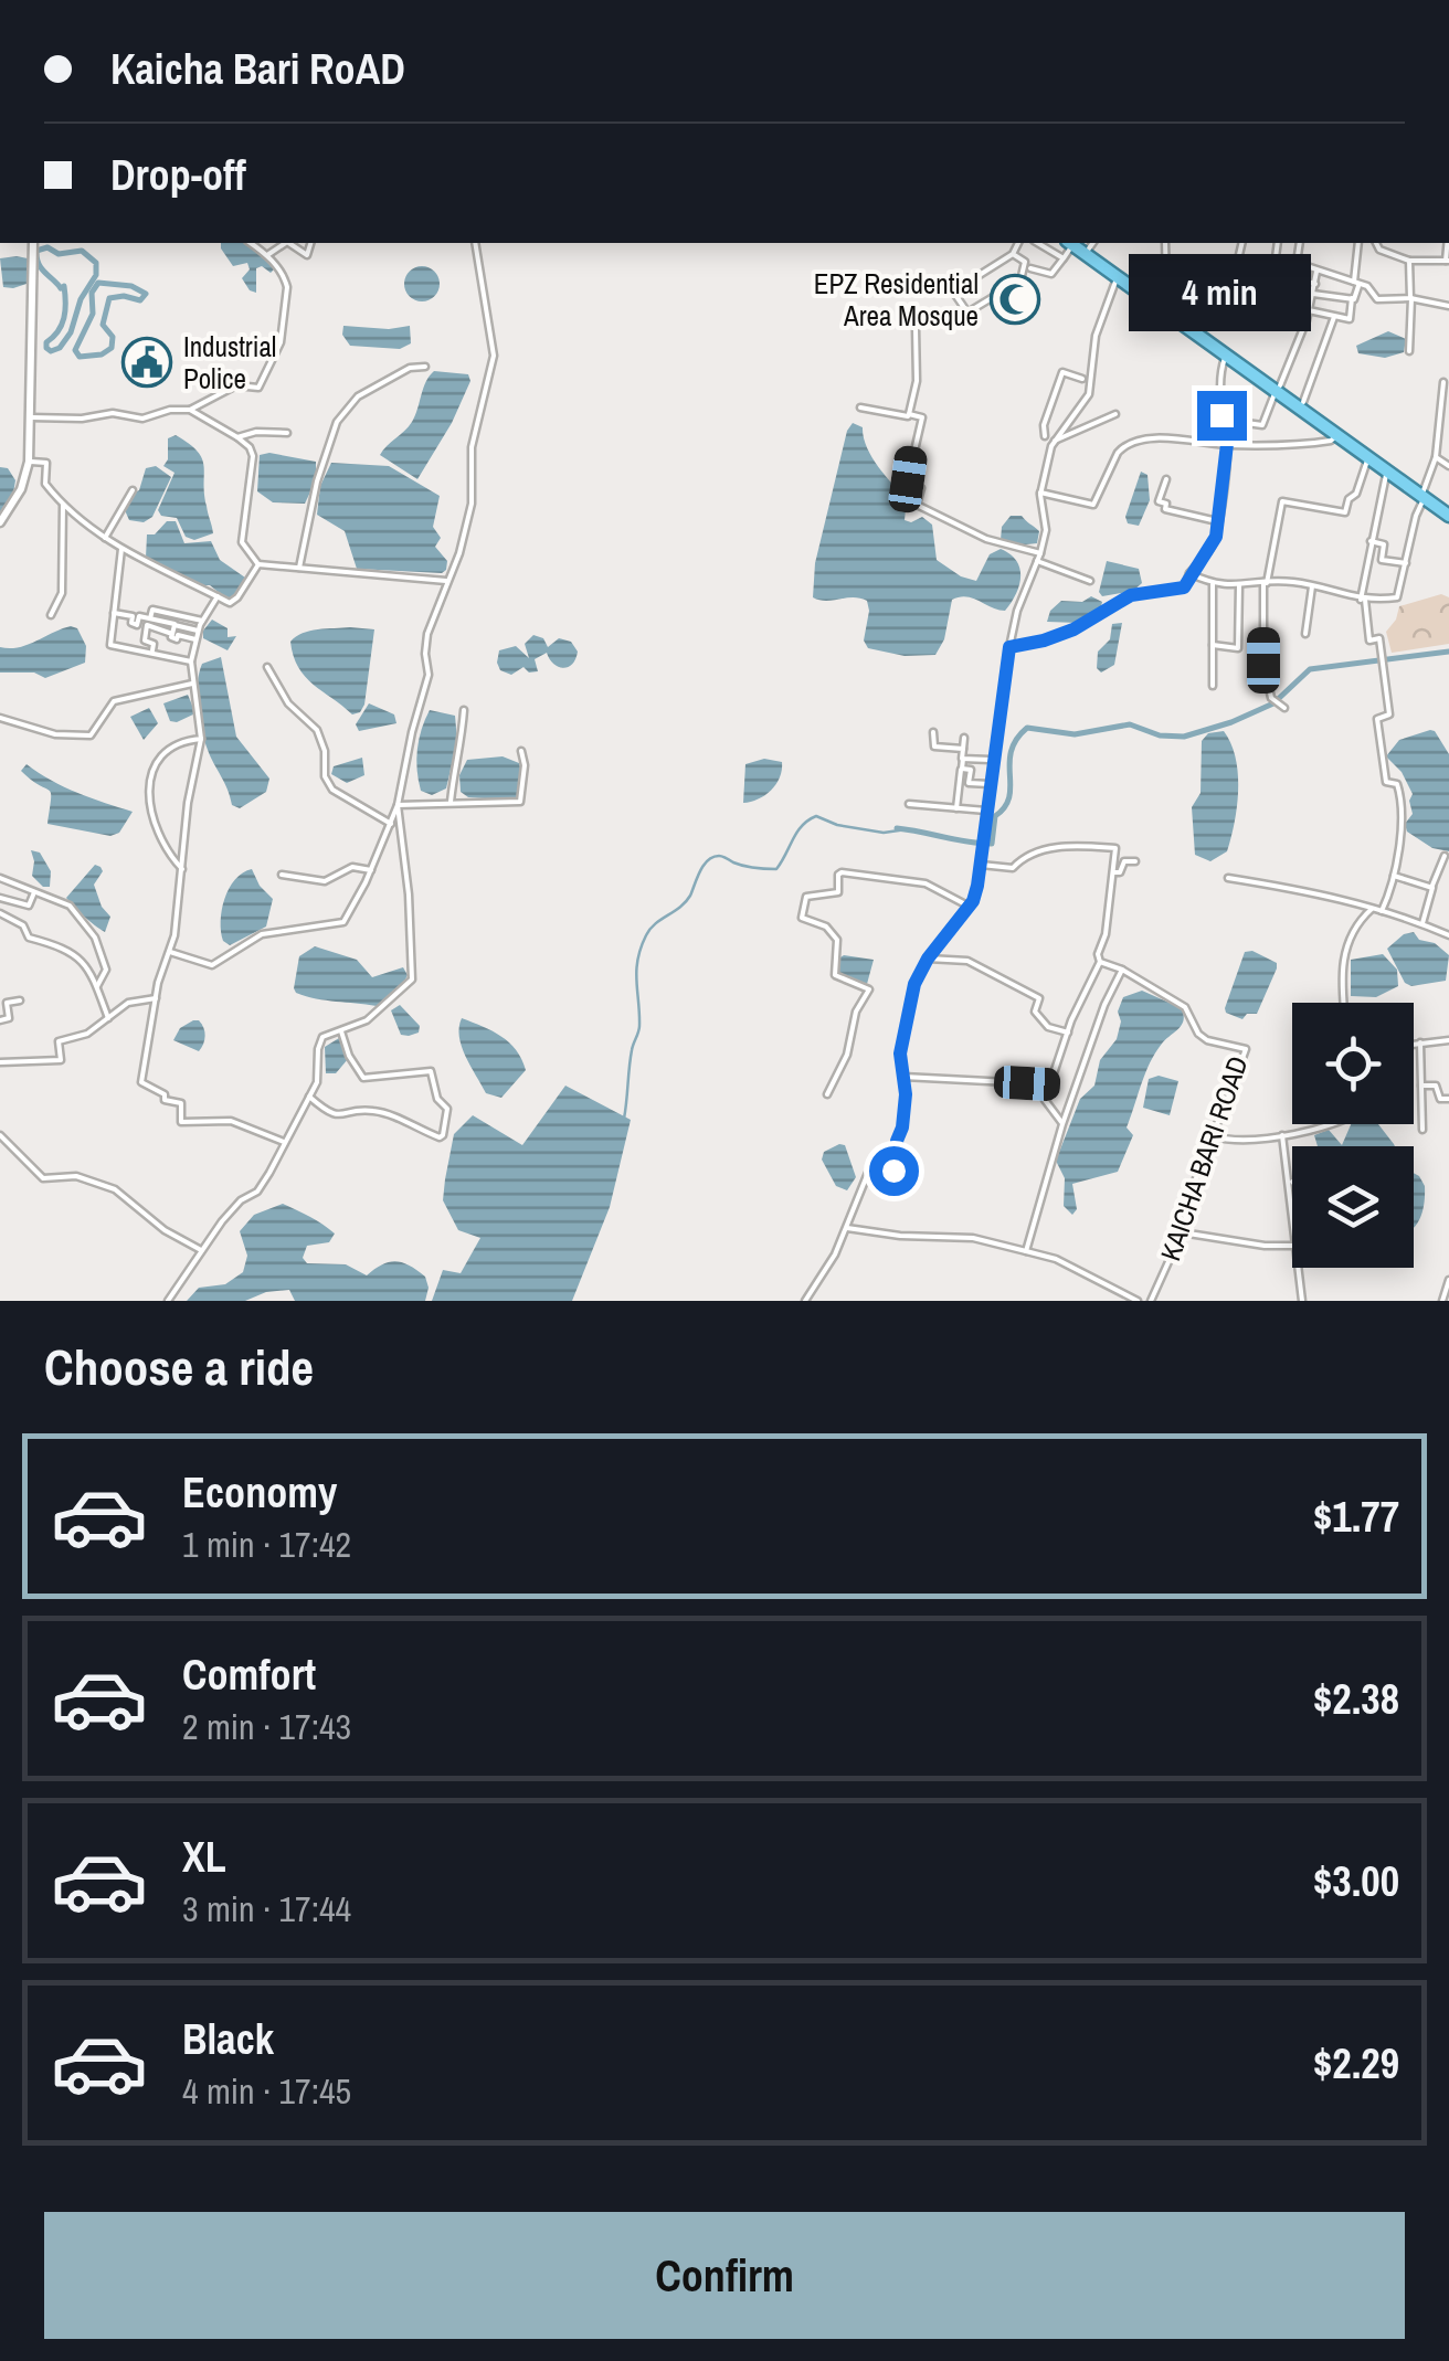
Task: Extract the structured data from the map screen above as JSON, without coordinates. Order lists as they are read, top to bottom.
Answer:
{
  "streets": {
    "street": ["KAICHA BARI ROAD"]
  },
  "places": {
    "mosque": ["EPZ Residential Area Mosque"],
    "public building": ["Industrial Police"]
  },
  "page": {
    "banner": ["Kaicha Bari RoAD", "Drop-off"],
    "bubble": "4 min",
    "heading": "Choose a ride",
    "list": [
      {
        "name": "Economy",
        "note": "1 min · 17:42",
        "value": "$1.77"
      },
      {
        "name": "Comfort",
        "note": "2 min · 17:43",
        "value": "$2.38"
      },
      {
        "name": "XL",
        "note": "3 min · 17:44",
        "value": "$3.00"
      },
      {
        "name": "Black",
        "note": "4 min · 17:45",
        "value": "$2.29"
      }
    ],
    "buttons": "Confirm"
  }
}
